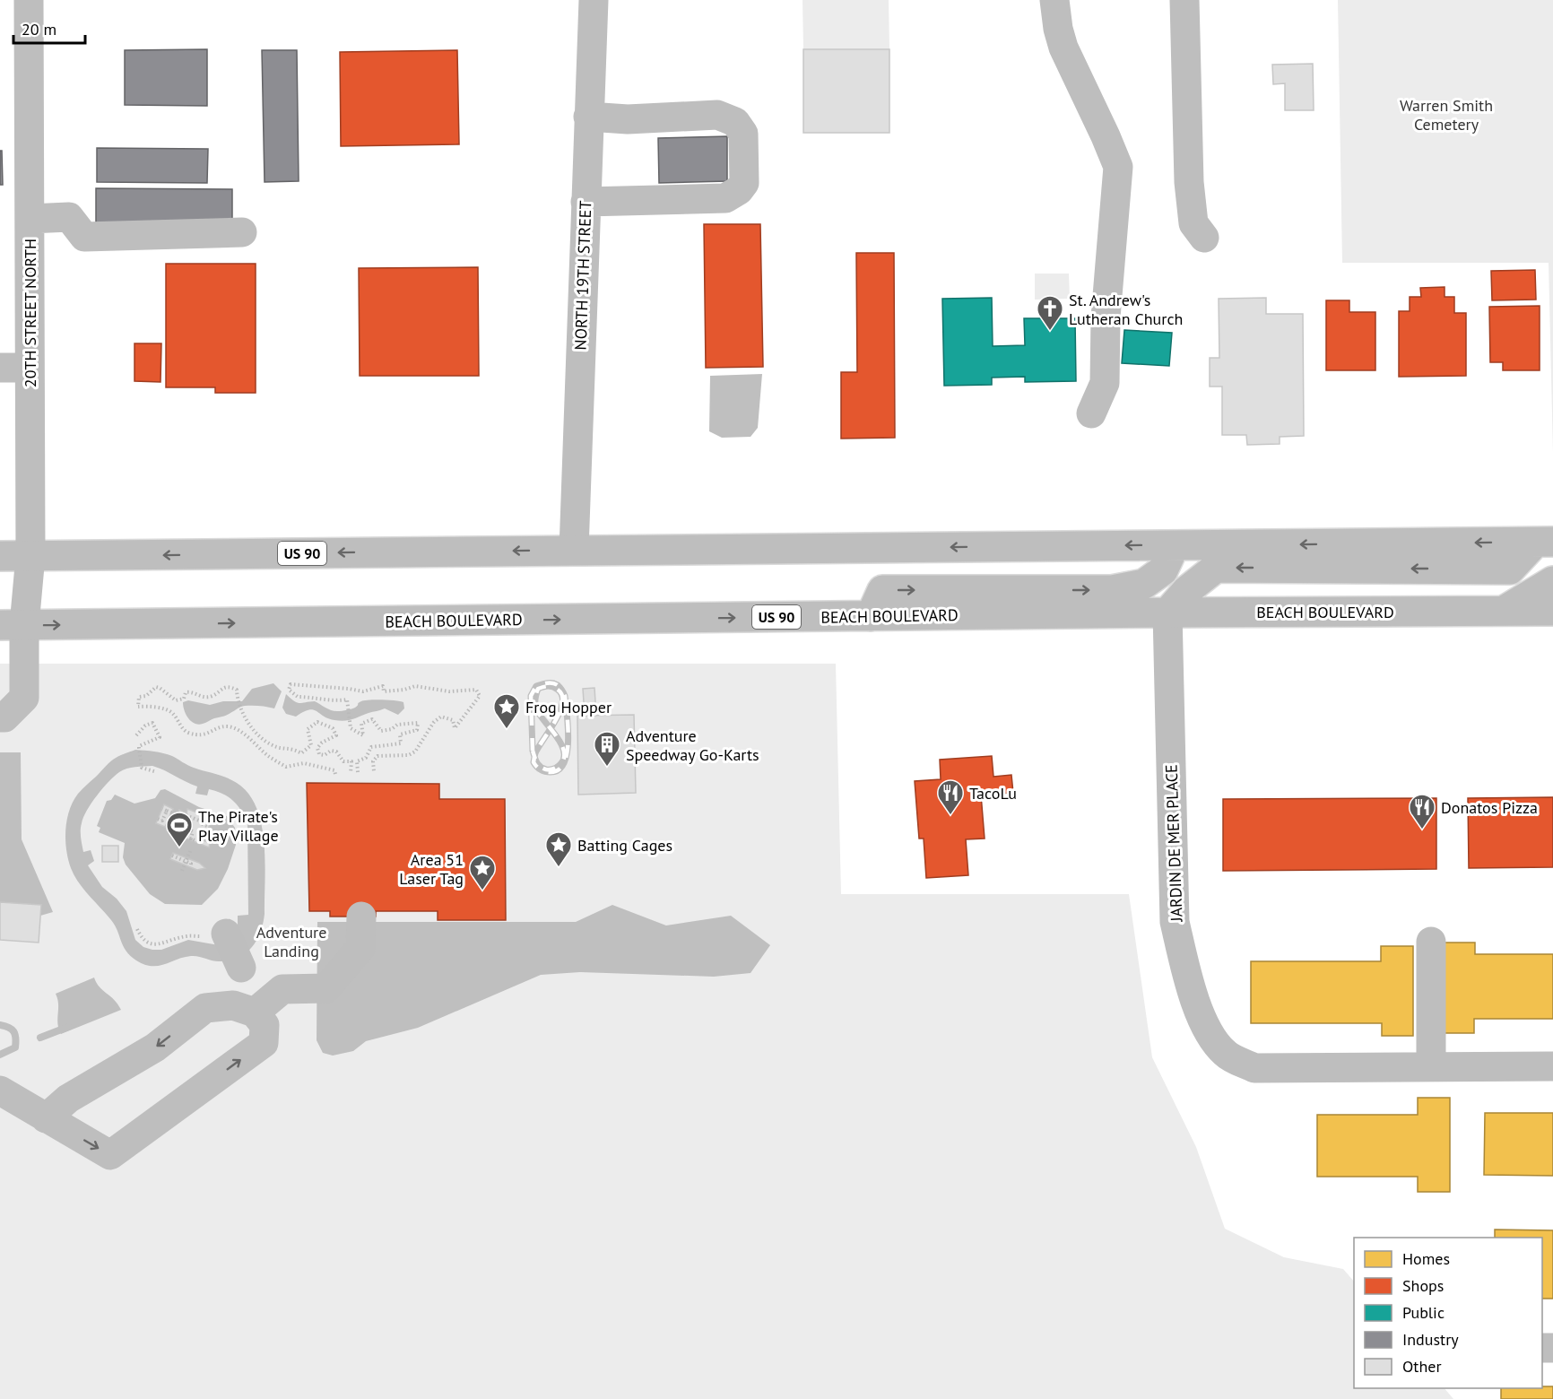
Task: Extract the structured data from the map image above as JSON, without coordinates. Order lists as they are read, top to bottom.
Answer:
{
  "streets": {
    "main road": [
      "NORTH 19TH STREET",
      "20TH STREET NORTH",
      "US 90",
      "BEACH BOULEVARD",
      "JARDIN DE MER PLACE"
    ]
  },
  "crossings": [
    ["NORTH 19TH STREET", "US 90"],
    ["20TH STREET NORTH", "US 90"],
    ["20TH STREET NORTH", "BEACH BOULEVARD"],
    ["BEACH BOULEVARD", "JARDIN DE MER PLACE"]
  ],
  "parks": ["Warren Smith Cemetery", "Adventure Landing"],
  "places": {
    "church": ["St. Andrew's Lutheran Church"],
    "place": ["Frog Hopper", "Batting Cages", "Area 51 Laser Tag"],
    "building": ["Adventure Speedway Go-Karts"],
    "restaurant": ["TacoLu", "Donatos Pizza"],
    "sports": ["The Pirate's Play Village"]
  },
  "legend": [
    "Homes",
    "Shops",
    "Public",
    "Industry",
    "Other"
  ],
  "scale_bar": "20 m"
}
